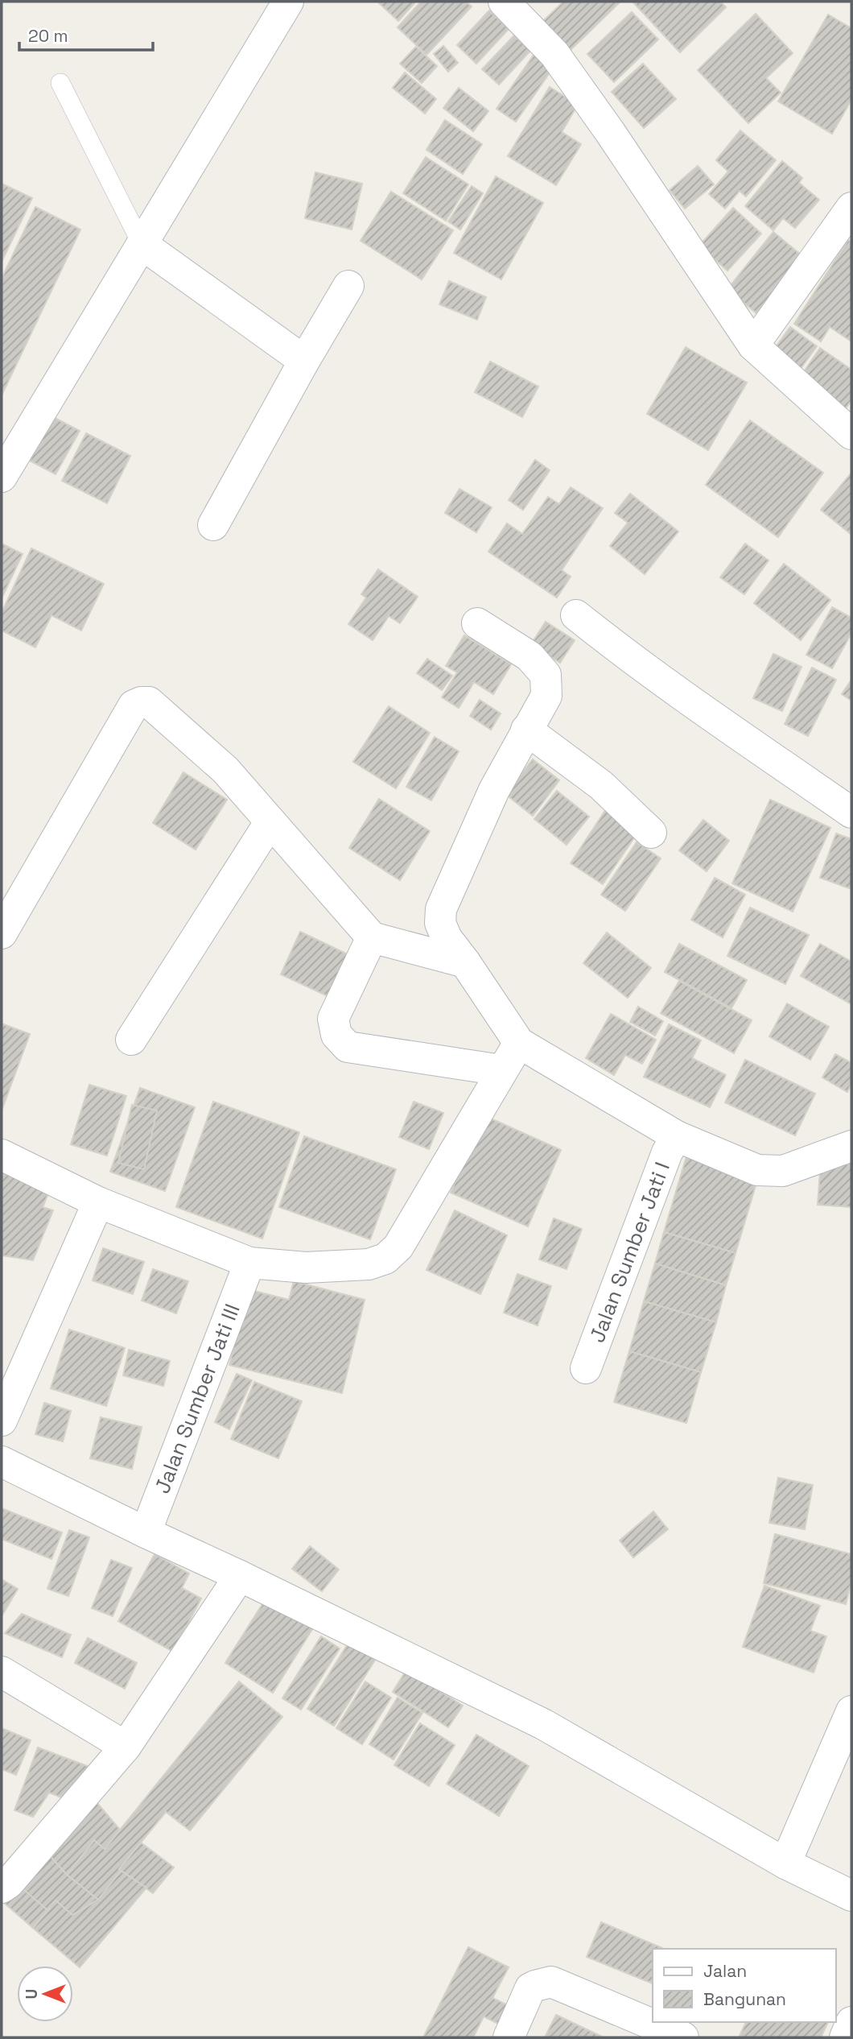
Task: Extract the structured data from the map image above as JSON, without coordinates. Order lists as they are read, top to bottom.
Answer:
{
  "streets": {
    "street": ["Jalan Sumber Jati I", "Jalan Sumber Jati III"]
  },
  "legend": ["Jalan", "Bangunan"],
  "scale_bar": "20 m",
  "north": "left"
}
